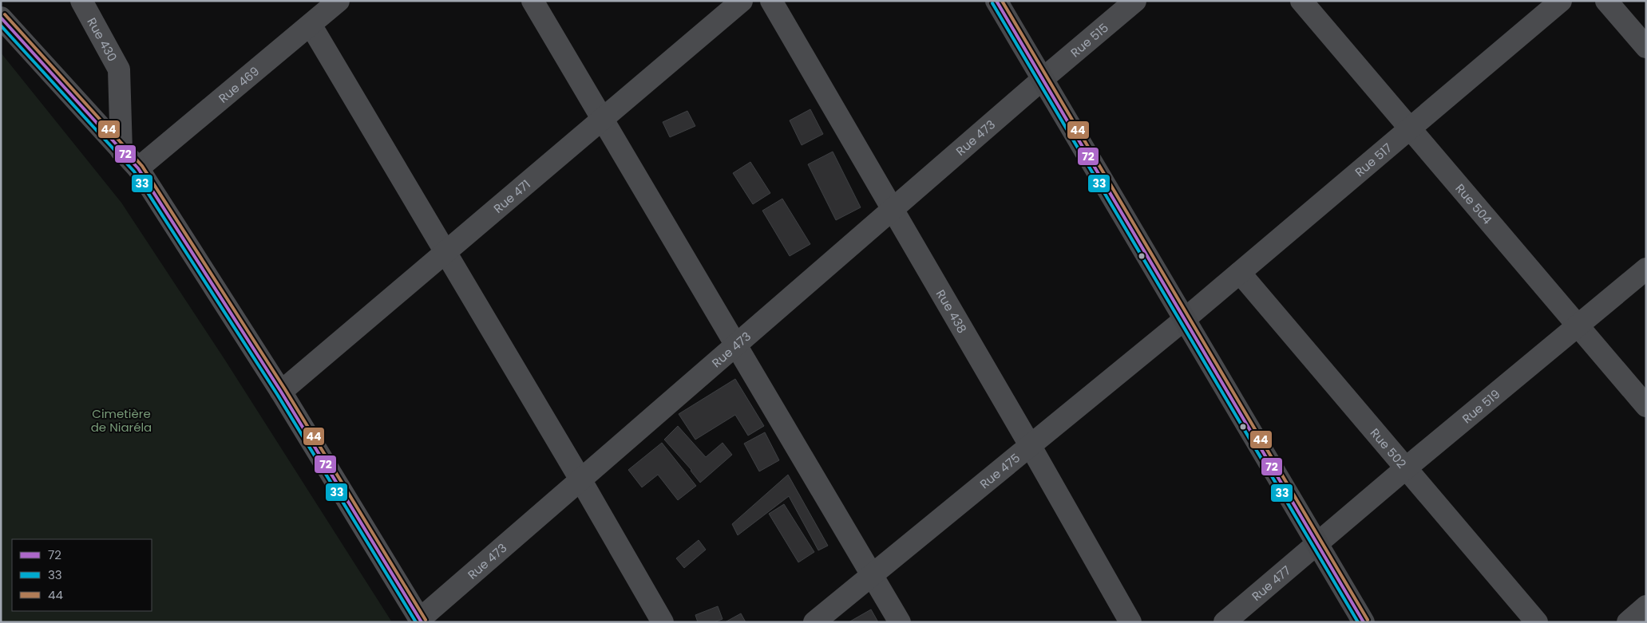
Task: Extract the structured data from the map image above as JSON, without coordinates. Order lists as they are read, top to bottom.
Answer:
{
  "streets": {
    "street": [
      "Rue 430",
      "Rue 515",
      "Rue 469",
      "Rue 473",
      "Rue 517",
      "Rue 471",
      "Rue 504",
      "Rue 438",
      "Rue 519",
      "Rue 502",
      "Rue 475",
      "Rue 477"
    ]
  },
  "crossings": [
    ["Rue 515", "Rue 473"],
    ["Rue 473", "Rue 438"],
    ["Rue 517", "Rue 504"],
    ["Rue 517", "Rue 502"],
    ["Rue 517", "Rue 475"],
    ["Rue 504", "Rue 519"],
    ["Rue 438", "Rue 475"],
    ["Rue 519", "Rue 502"],
    ["Rue 519", "Rue 477"]
  ],
  "parks": ["Cimetière de Niaréla"],
  "lines": ["transit line 72", "transit line 44", "transit line 33"],
  "legend": ["72", "33", "44"]
}
